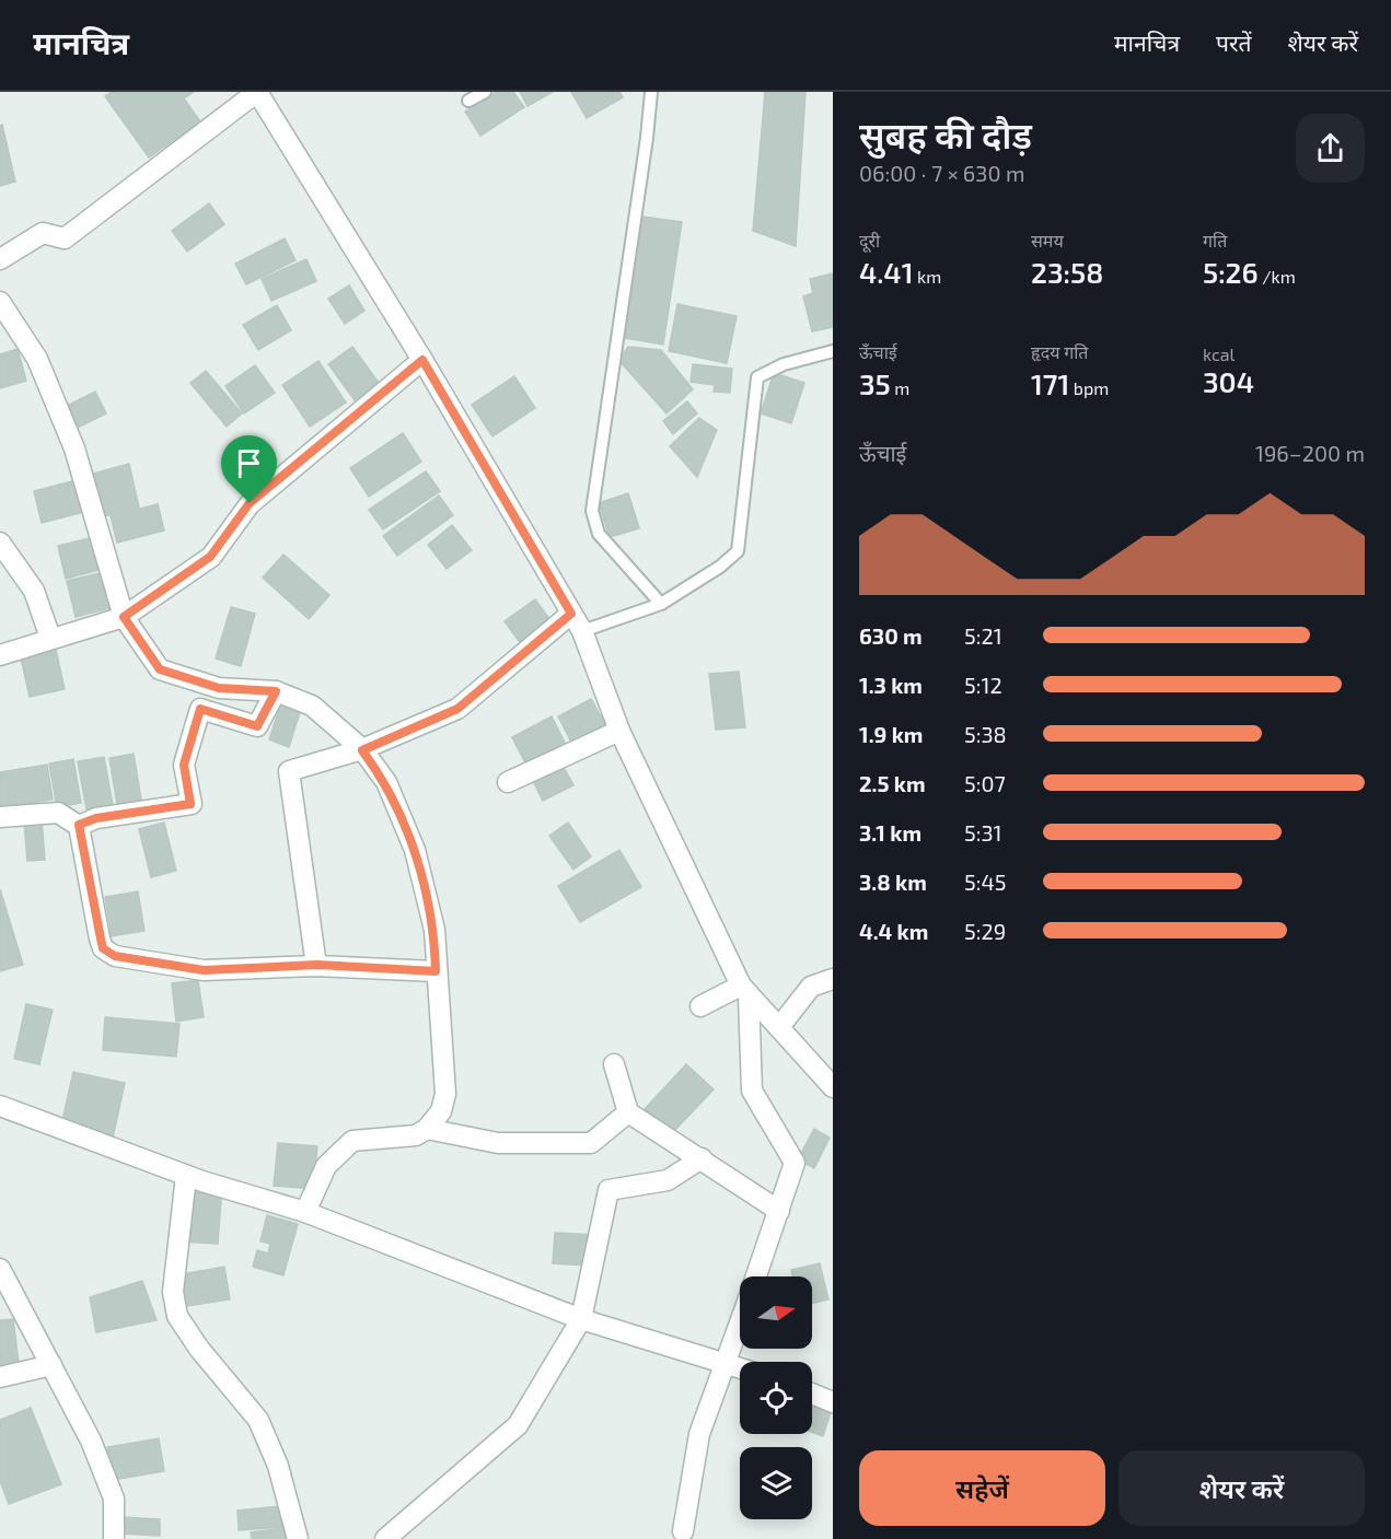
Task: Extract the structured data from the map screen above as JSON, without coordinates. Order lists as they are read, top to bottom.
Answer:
{
  "north": "right",
  "page": {
    "header": "मानचित्र",
    "nav": ["मानचित्र", "परतें", "शेयर करें"],
    "heading": ["सुबह की दौड़", "06:00 · 7 × 630 m"],
    "stats": [
      ["दूरी", "4.41 km"],
      ["समय", "23:58"],
      ["गति", "5:26 /km"],
      ["ऊँचाई", "35 m"],
      ["हृदय गति", "171 bpm"],
      ["kcal", "304"]
    ],
    "chart": ["ऊँचाई", "196–200 m"],
    "list": [
      {
        "name": "630 m",
        "note": "5:21"
      },
      {
        "name": "1.3 km",
        "note": "5:12"
      },
      {
        "name": "1.9 km",
        "note": "5:38"
      },
      {
        "name": "2.5 km",
        "note": "5:07"
      },
      {
        "name": "3.1 km",
        "note": "5:31"
      },
      {
        "name": "3.8 km",
        "note": "5:45"
      },
      {
        "name": "4.4 km",
        "note": "5:29"
      }
    ],
    "buttons": ["सहेजें", "शेयर करें"]
  }
}
